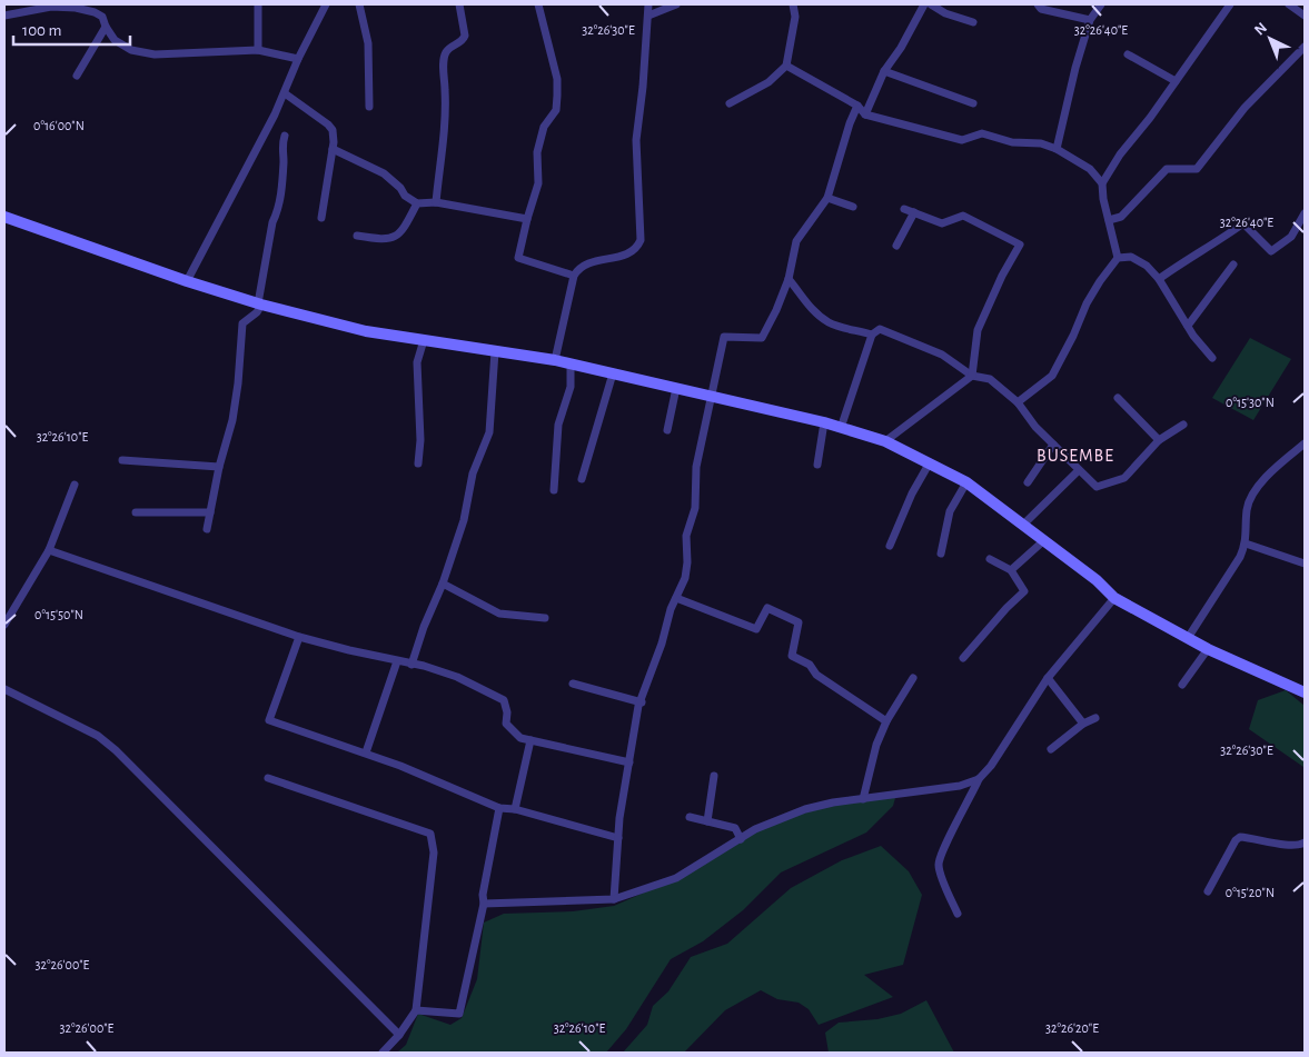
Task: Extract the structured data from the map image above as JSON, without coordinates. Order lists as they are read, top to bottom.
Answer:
{
  "districts": ["BUSEMBE"],
  "scale_bar": "100 m",
  "north": "top left",
  "coordinates": [
    "32°26'30\"E",
    "32°26'40\"E",
    "0°16'00\"N",
    "0°15'30\"N",
    "32°26'10\"E",
    "0°15'50\"N",
    "0°15'20\"N",
    "32°26'00\"E",
    "32°26'20\"E"
  ]
}
